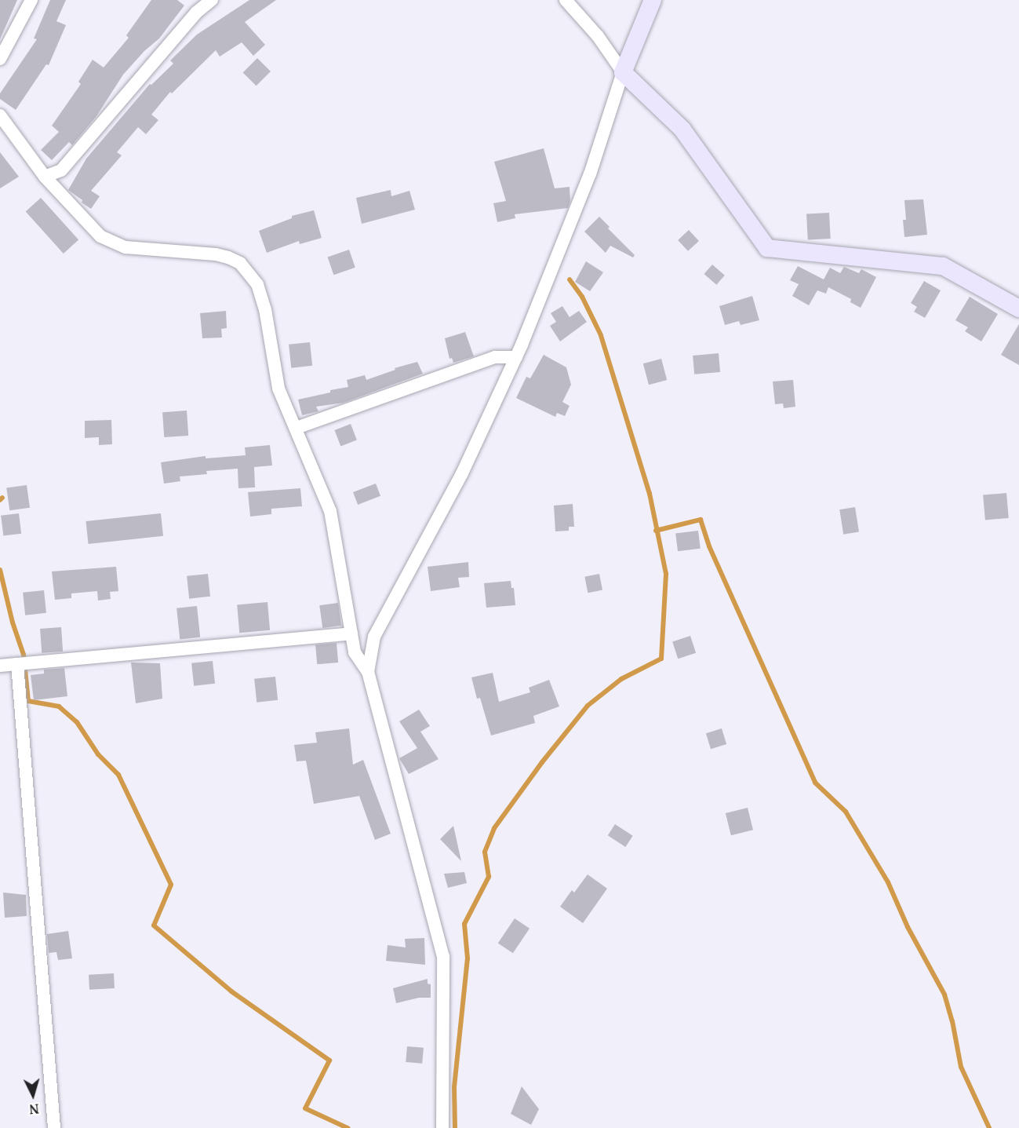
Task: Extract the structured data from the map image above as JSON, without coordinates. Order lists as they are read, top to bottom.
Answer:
{
  "north": "bottom"
}
